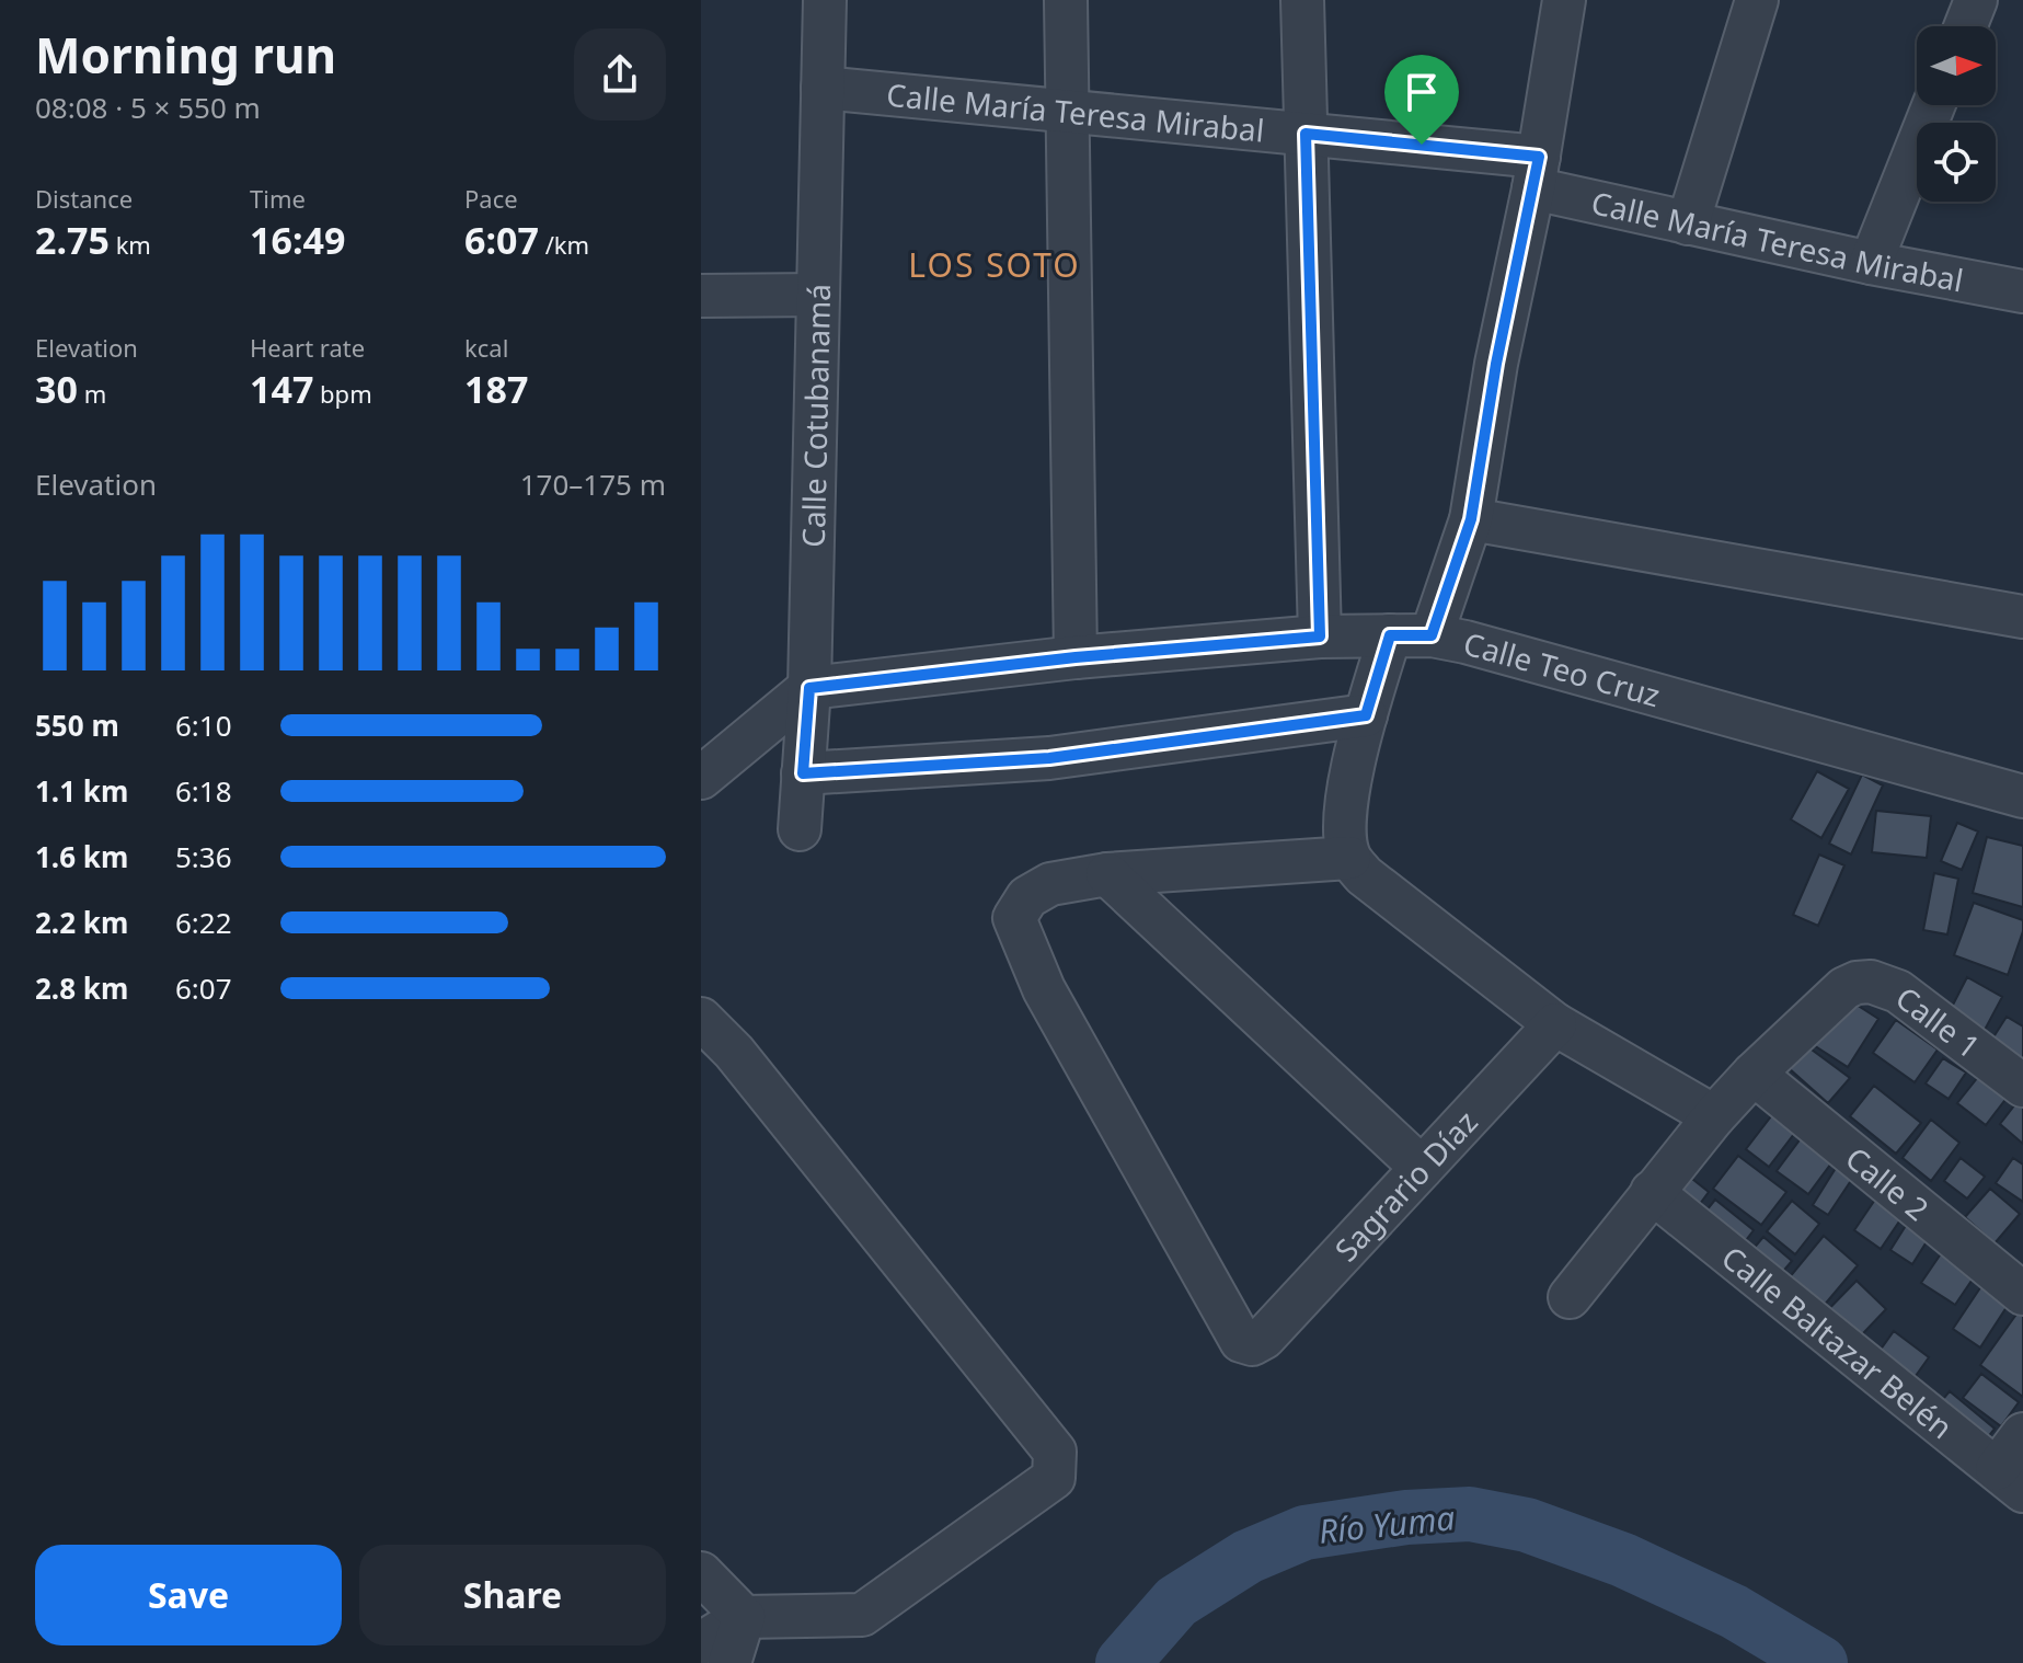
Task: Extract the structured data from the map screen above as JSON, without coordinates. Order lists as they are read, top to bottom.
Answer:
{
  "streets": {
    "street": [
      "Calle María Teresa Mirabal",
      "Calle Cotubanamá",
      "Calle Teo Cruz",
      "Calle 1",
      "Calle 2",
      "Sagrario Díaz",
      "Calle Baltazar Belén"
    ]
  },
  "crossings": [
    ["Calle María Teresa Mirabal", "Calle Cotubanamá"],
    ["Calle Cotubanamá", "Calle Teo Cruz"],
    ["Calle 1", "Calle 2"]
  ],
  "districts": ["LOS SOTO"],
  "water": ["Río Yuma"],
  "north": "right",
  "page": {
    "heading": ["Morning run", "08:08 · 5 × 550 m"],
    "stats": [
      ["Distance", "2.75 km"],
      ["Time", "16:49"],
      ["Pace", "6:07 /km"],
      ["Elevation", "30 m"],
      ["Heart rate", "147 bpm"],
      ["kcal", "187"]
    ],
    "chart": ["Elevation", "170–175 m"],
    "list": [
      {
        "name": "550 m",
        "note": "6:10"
      },
      {
        "name": "1.1 km",
        "note": "6:18"
      },
      {
        "name": "1.6 km",
        "note": "5:36"
      },
      {
        "name": "2.2 km",
        "note": "6:22"
      },
      {
        "name": "2.8 km",
        "note": "6:07"
      }
    ],
    "buttons": ["Save", "Share"]
  }
}
